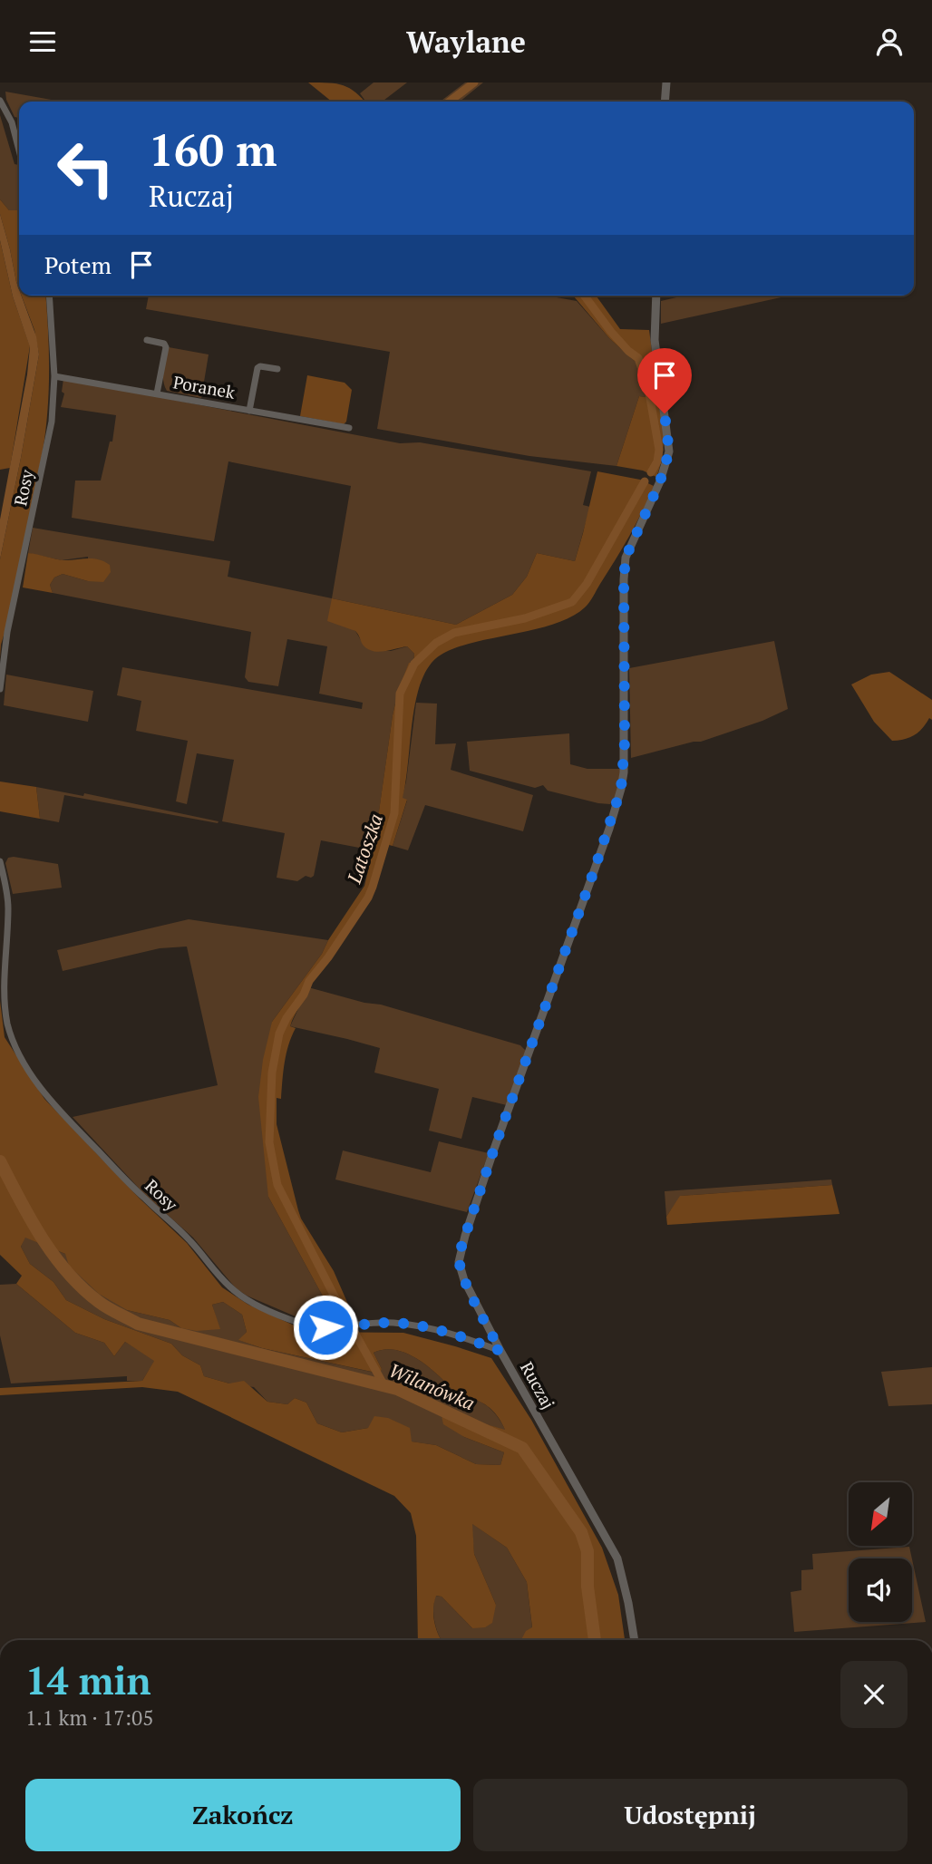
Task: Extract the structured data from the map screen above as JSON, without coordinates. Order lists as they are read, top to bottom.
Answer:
{
  "streets": {
    "street": ["Poranek", "Rosy", "Ruczaj"]
  },
  "crossings": [
    ["Poranek", "Rosy"],
    ["Rosy", "Ruczaj"]
  ],
  "water": ["Latoszka", "Wilanówka"],
  "north": "bottom left",
  "page": {
    "header": "Waylane",
    "turn": ["160 m", "Ruczaj"],
    "then": "Potem",
    "heading": ["14 min", "1.1 km · 17:05"],
    "buttons": ["Zakończ", "Udostępnij"]
  }
}
